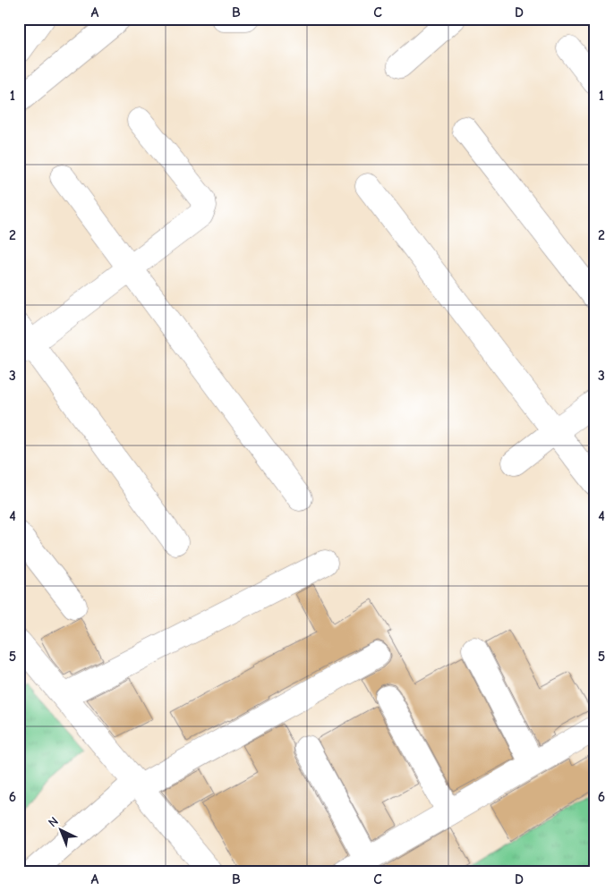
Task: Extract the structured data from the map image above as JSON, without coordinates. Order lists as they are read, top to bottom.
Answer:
{
  "north": "top left",
  "grid": {
    "columns": [
      "A",
      "B",
      "C",
      "D"
    ],
    "rows": [
      "1",
      "2",
      "3",
      "4",
      "5",
      "6"
    ]
  }
}
